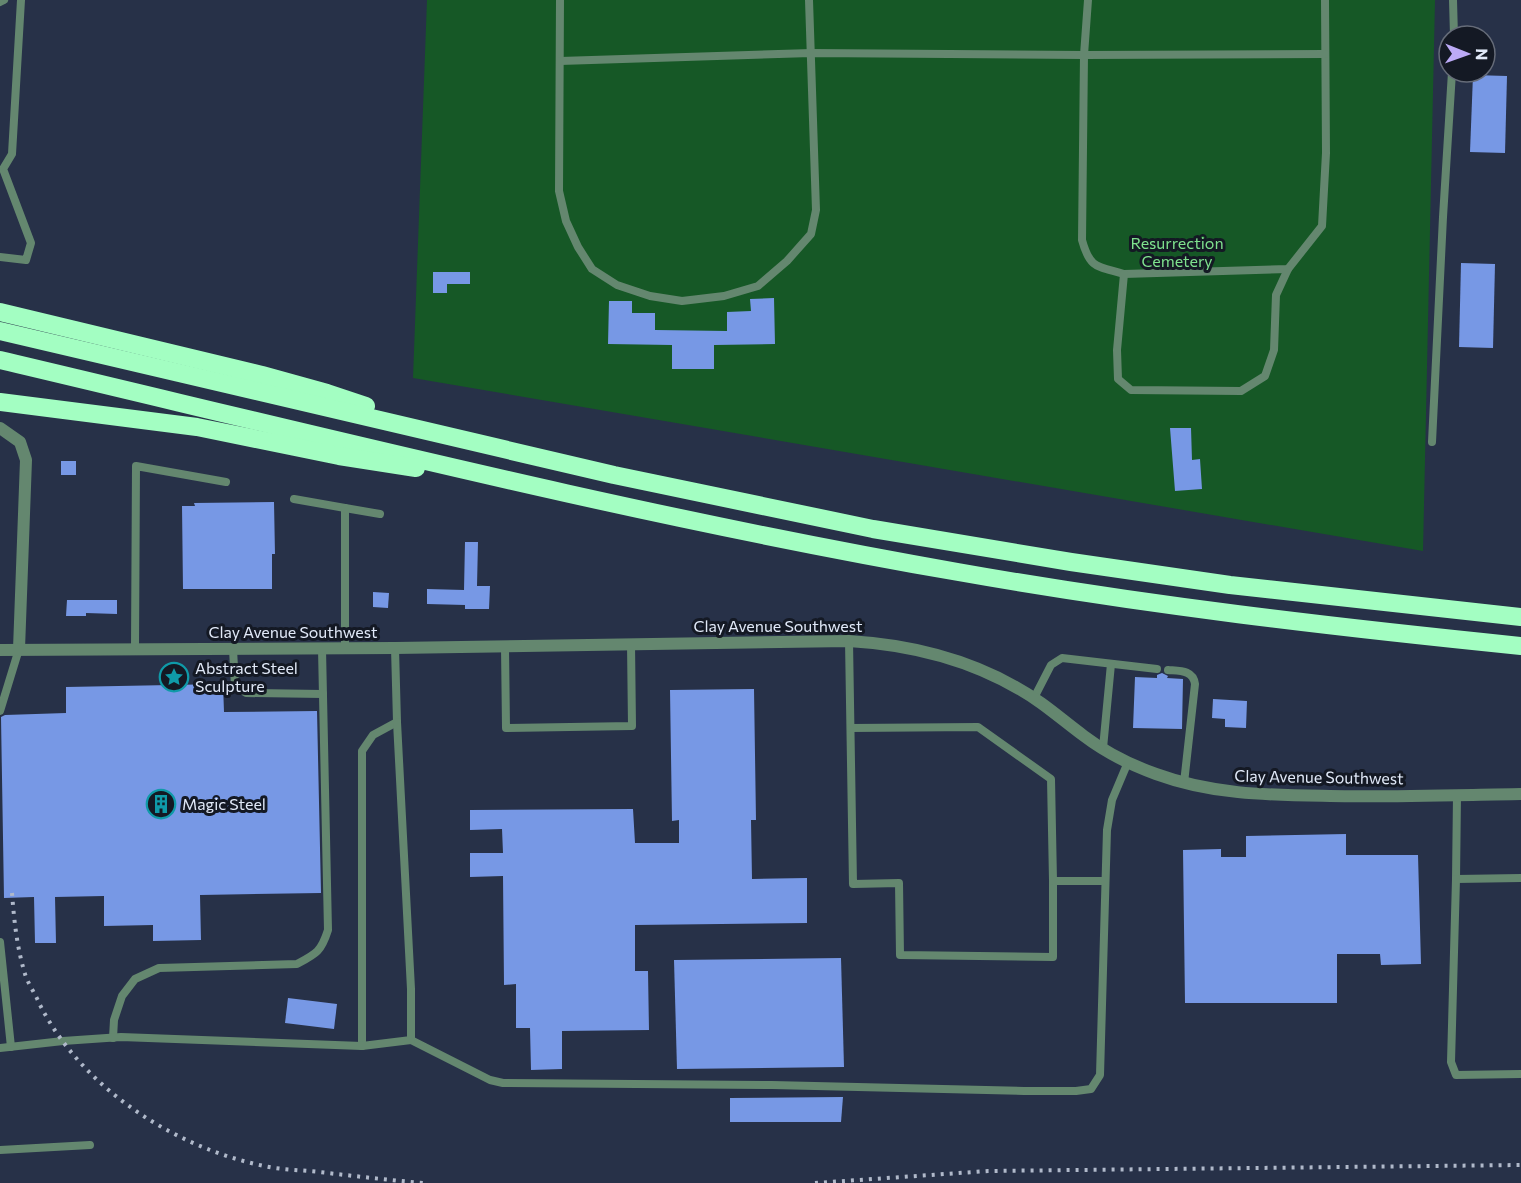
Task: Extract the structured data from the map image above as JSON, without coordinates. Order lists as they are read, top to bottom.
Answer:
{
  "streets": {
    "street": ["Clay Avenue Southwest"]
  },
  "parks": ["Resurrection Cemetery"],
  "places": {
    "place": ["Abstract Steel Sculpture"],
    "building": ["Magic Steel"]
  },
  "north": "right"
}
